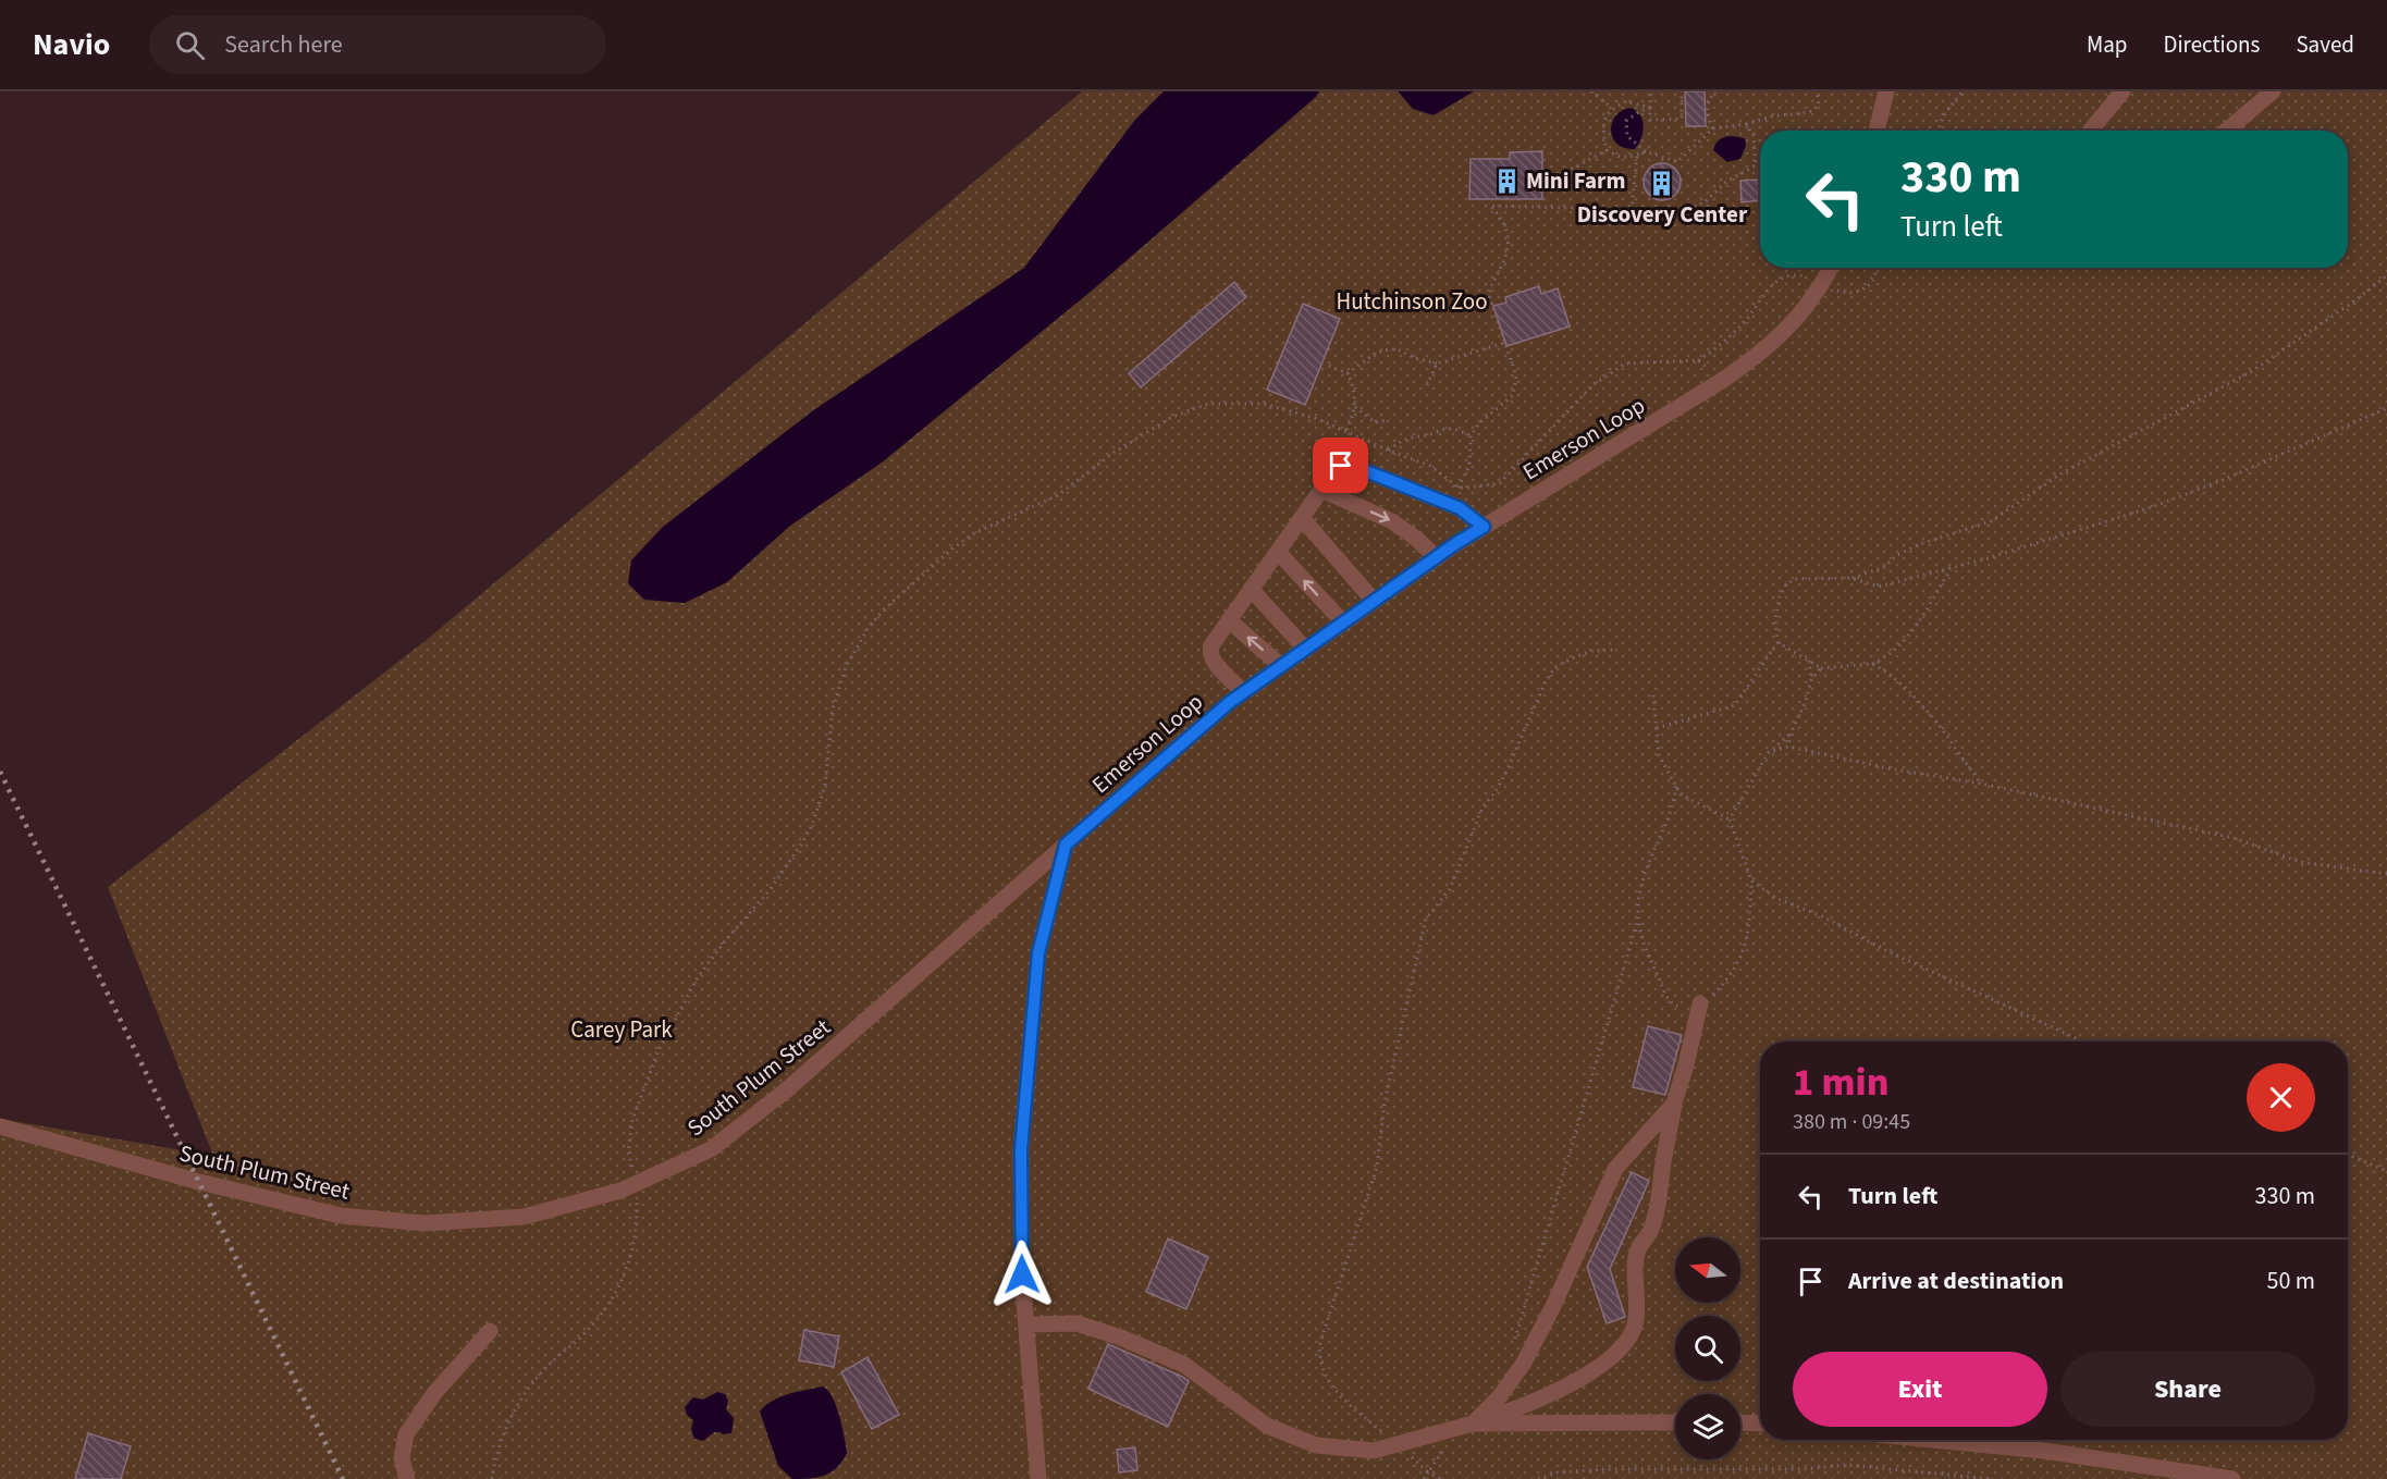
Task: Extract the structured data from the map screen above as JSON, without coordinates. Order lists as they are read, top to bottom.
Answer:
{
  "streets": {
    "street": ["Emerson Loop", "South Plum Street"]
  },
  "crossings": [
    ["Emerson Loop", "South Plum Street"]
  ],
  "parks": ["Hutchinson Zoo", "Carey Park"],
  "places": {
    "building": ["Mini Farm", "Discovery Center"]
  },
  "north": "left",
  "page": {
    "header": "Navio",
    "search": "Search here",
    "nav": ["Map", "Directions", "Saved"],
    "turn": ["330 m", "Turn left"],
    "heading": ["1 min", "380 m · 09:45"],
    "list": [
      {
        "name": "Turn left",
        "value": "330 m"
      },
      {
        "name": "Arrive at destination",
        "value": "50 m"
      }
    ],
    "buttons": ["Exit", "Share"]
  }
}
